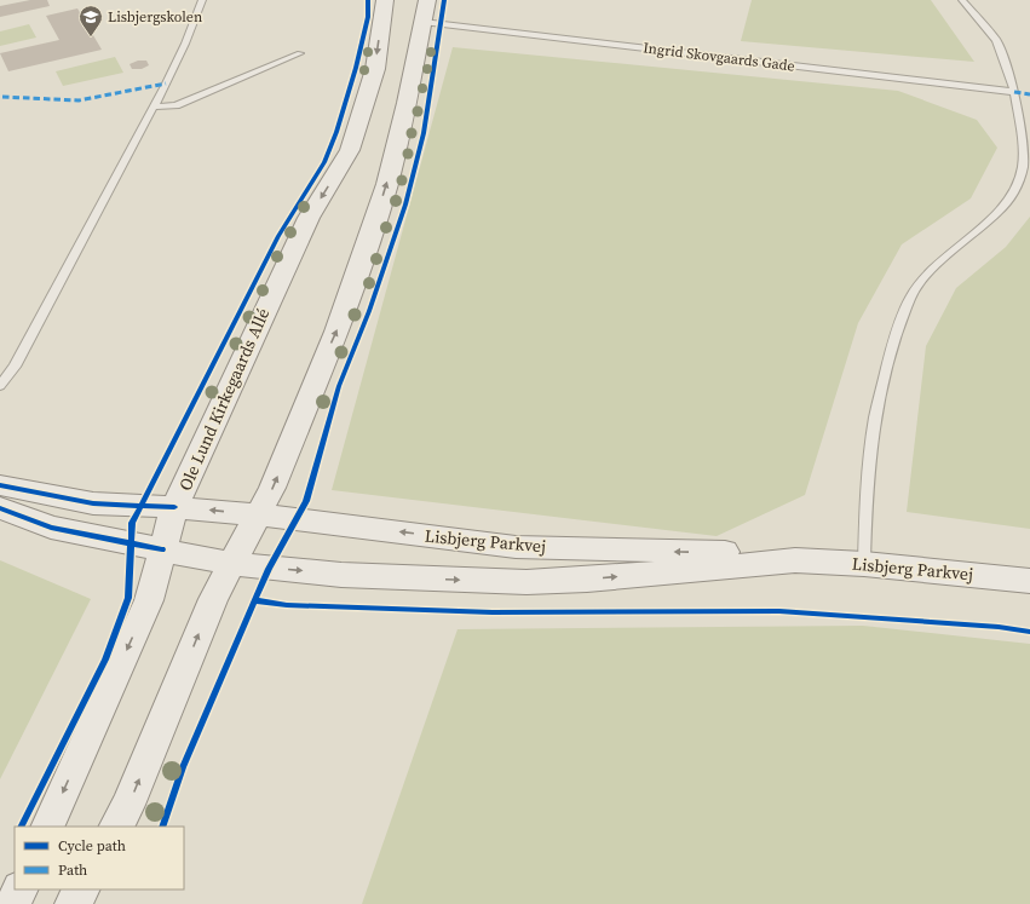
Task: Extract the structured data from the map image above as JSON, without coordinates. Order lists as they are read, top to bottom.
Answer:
{
  "streets": {
    "street": ["Ole Lund Kirkegaards Allé", "Lisbjerg Parkvej"],
    "lane": ["Ingrid Skovgaards Gade"]
  },
  "crossings": [
    ["Ole Lund Kirkegaards Allé", "Lisbjerg Parkvej"]
  ],
  "places": {
    "school or university": ["Lisbjergskolen"]
  },
  "legend": ["Cycle path", "Path"]
}
